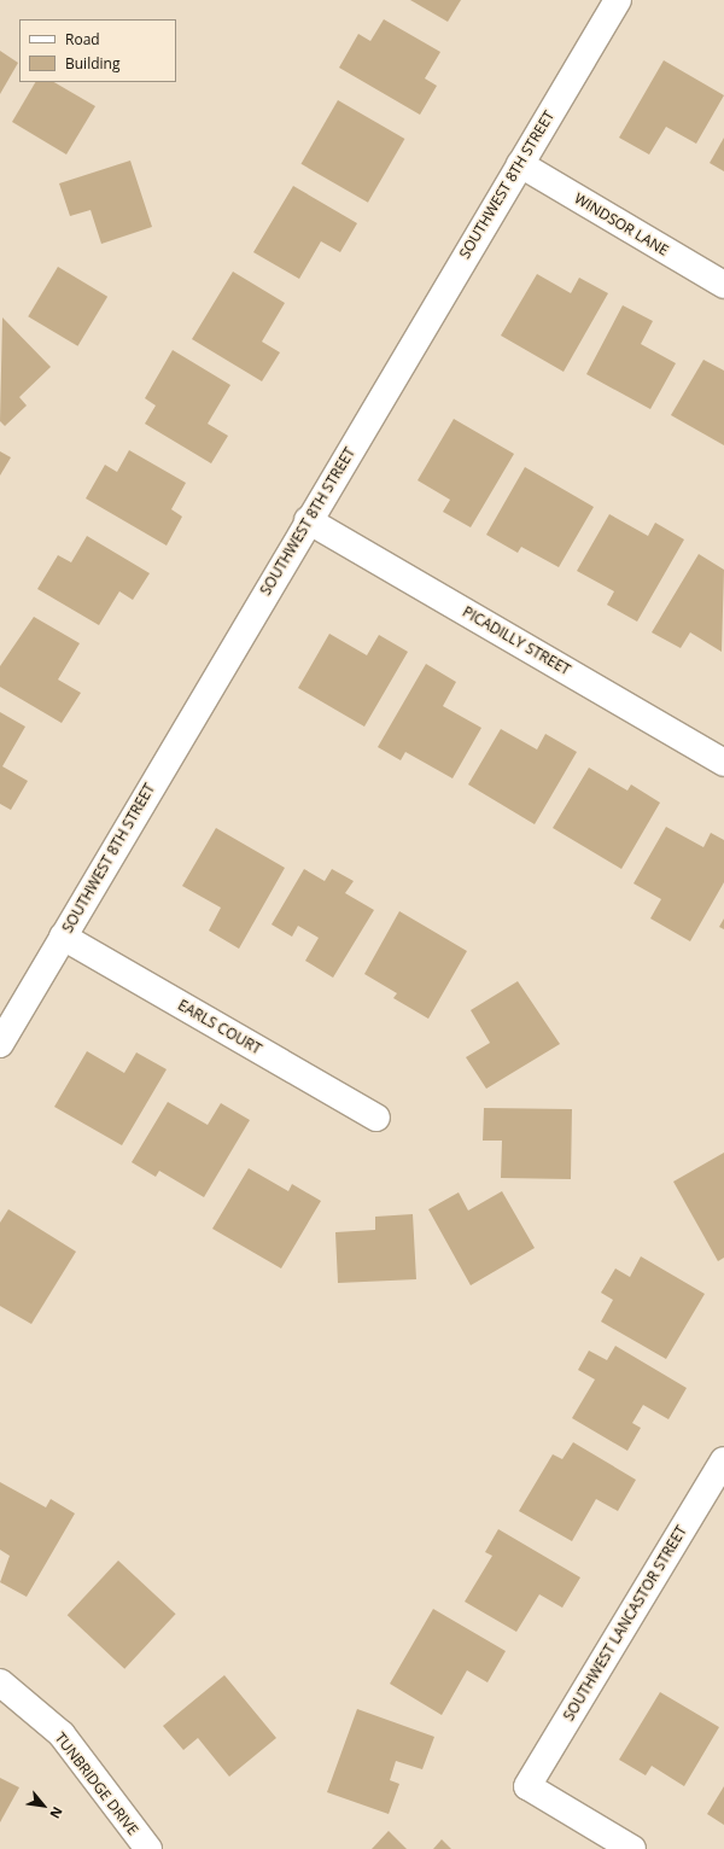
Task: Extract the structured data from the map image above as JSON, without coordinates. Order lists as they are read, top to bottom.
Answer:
{
  "streets": {
    "street": [
      "SOUTHWEST 8TH STREET",
      "WINDSOR LANE",
      "PICADILLY STREET",
      "EARLS COURT",
      "SOUTHWEST LANCASTOR STREET",
      "TUNBRIDGE DRIVE"
    ]
  },
  "crossings": [
    ["SOUTHWEST 8TH STREET", "WINDSOR LANE"],
    ["SOUTHWEST 8TH STREET", "PICADILLY STREET"],
    ["SOUTHWEST 8TH STREET", "EARLS COURT"]
  ],
  "legend": ["Road", "Building"],
  "north": "bottom right"
}
